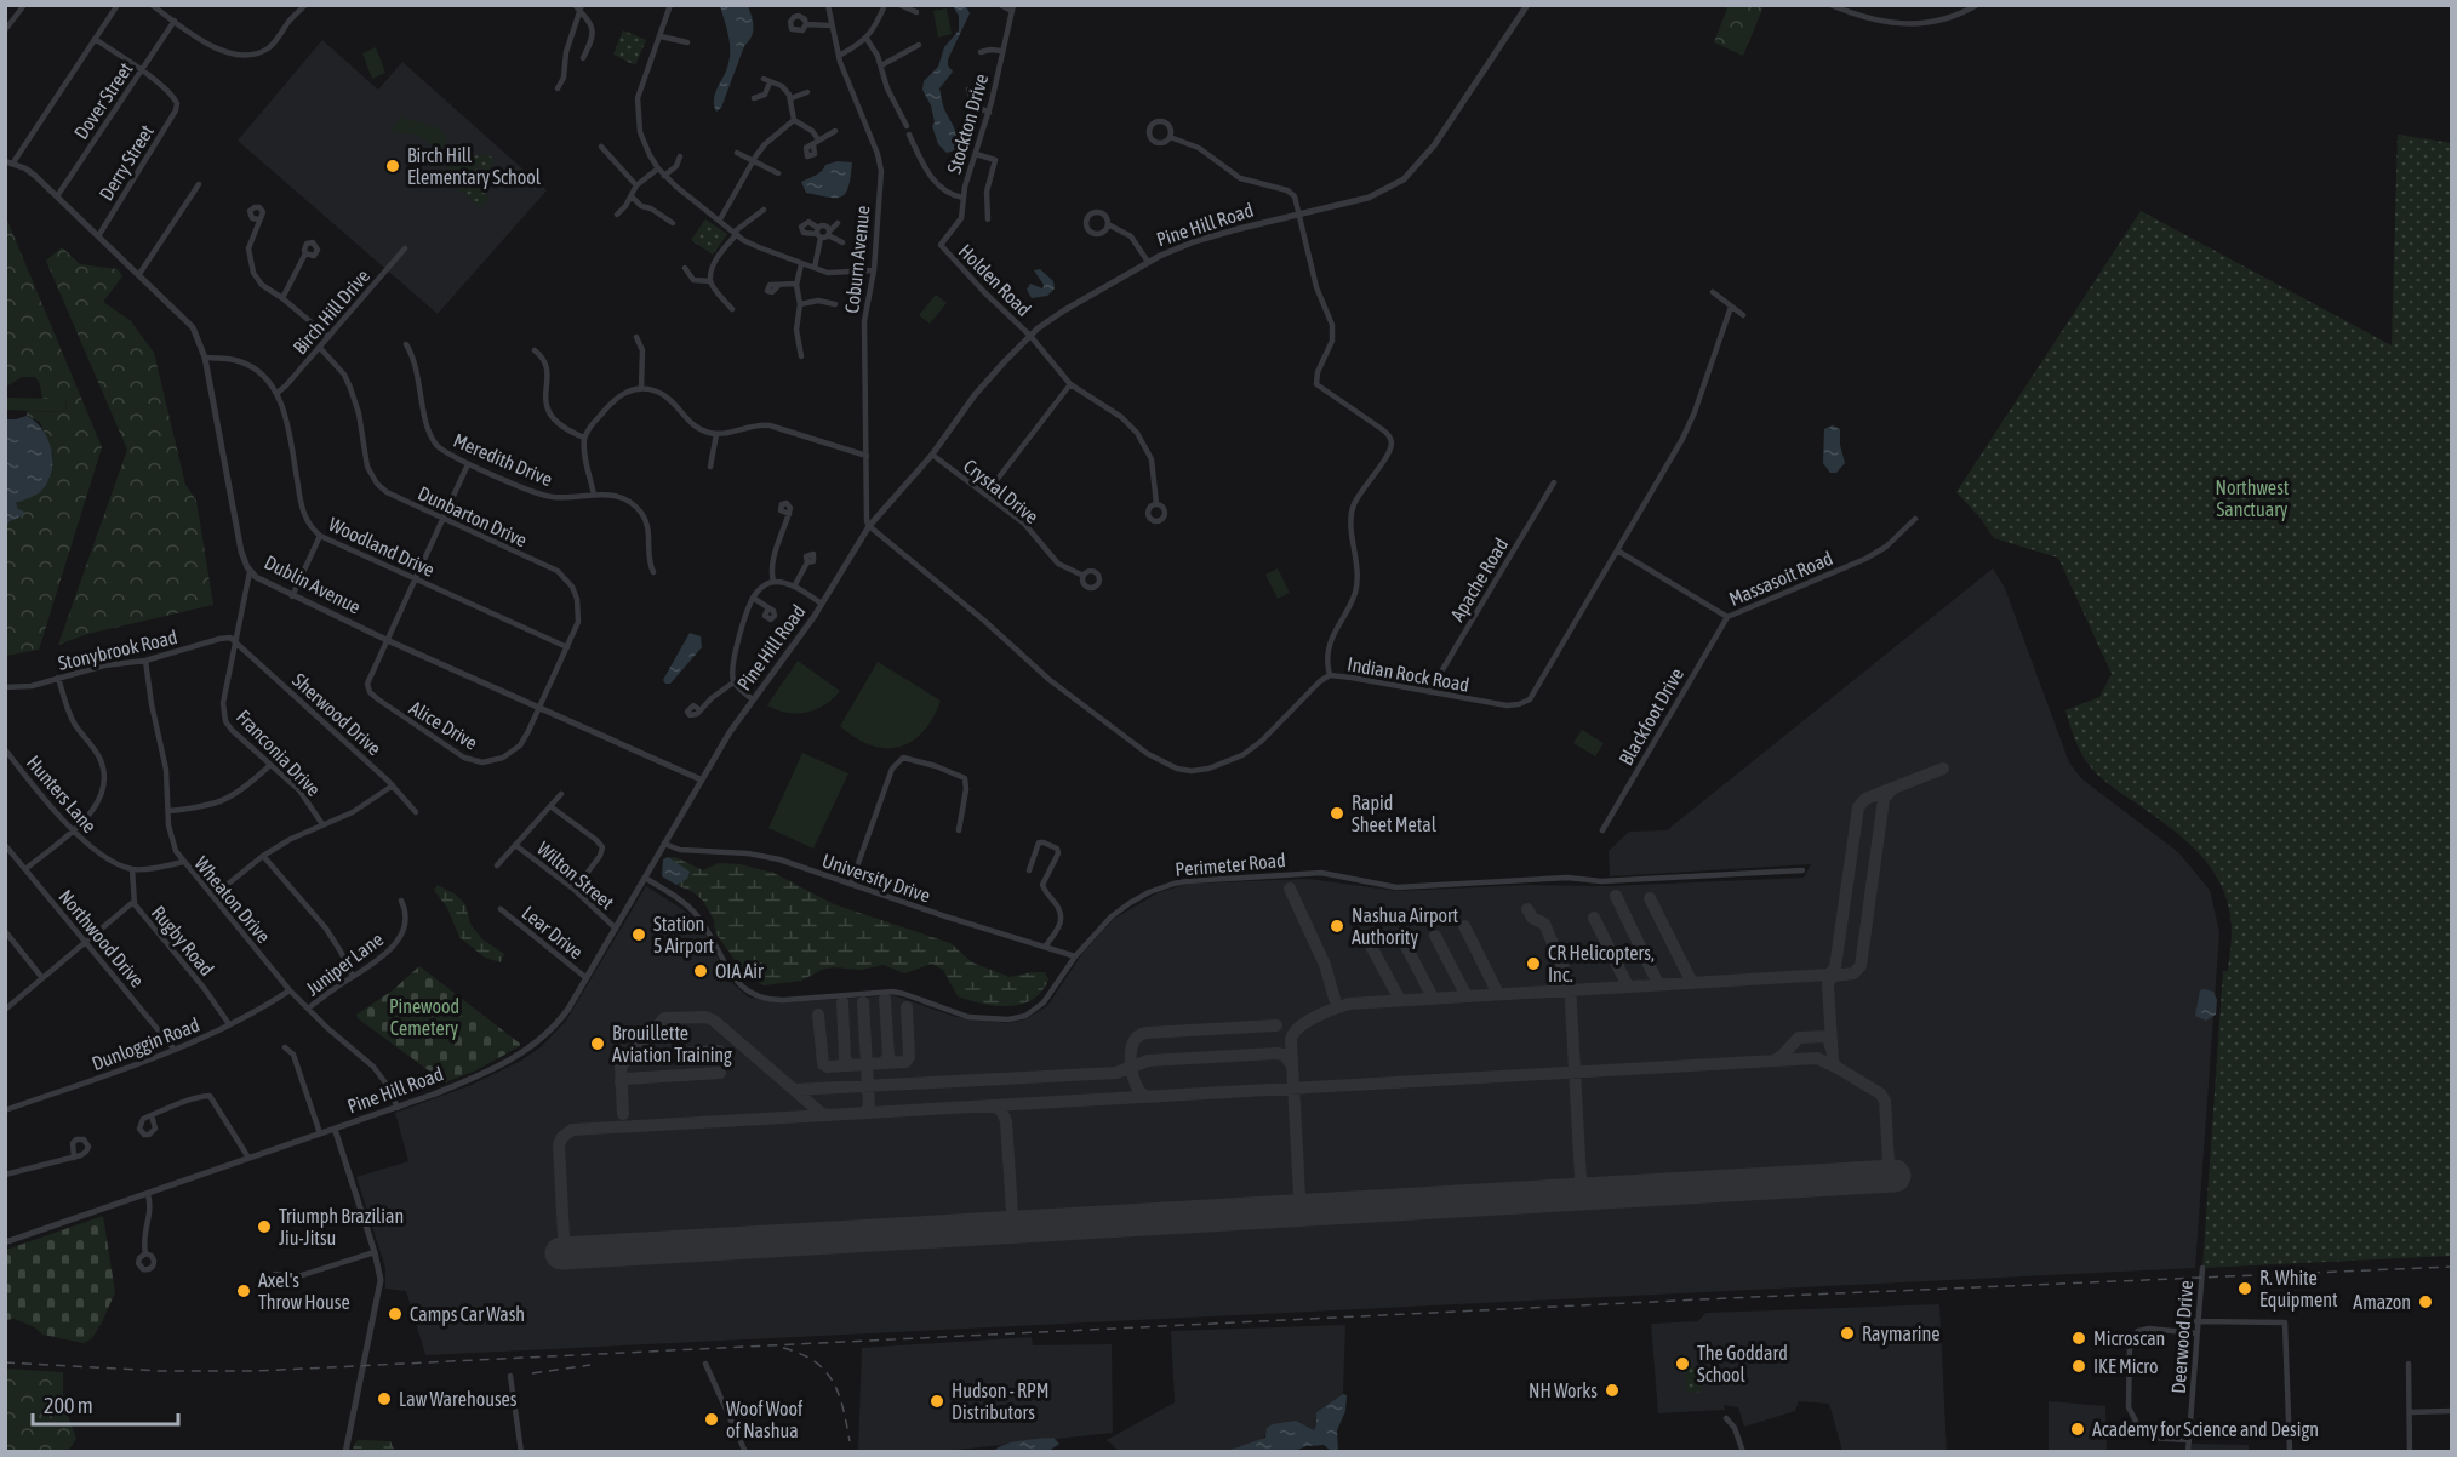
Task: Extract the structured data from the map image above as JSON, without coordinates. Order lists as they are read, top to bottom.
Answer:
{
  "streets": {
    "street": [
      "Dover Street",
      "Stockton Drive",
      "Derry Street",
      "Pine Hill Road",
      "Coburn Avenue",
      "Holden Road",
      "Birch Hill Drive",
      "Meredith Drive",
      "Crystal Drive",
      "Dunbarton Drive",
      "Woodland Drive",
      "Massasoit Road",
      "Apache Road",
      "Dublin Avenue",
      "Stonybrook Road",
      "Indian Rock Road",
      "Sherwood Drive",
      "Blackfoot Drive",
      "Alice Drive",
      "Franconia Drive",
      "Hunters Lane",
      "Perimeter Road",
      "Wilton Street",
      "University Drive",
      "Wheaton Drive",
      "Lear Drive",
      "Northwood Drive",
      "Rugby Road",
      "Juniper Lane",
      "Dunloggin Road",
      "Deerwood Drive"
    ]
  },
  "crossings": [
    ["Dover Street", "Derry Street"],
    ["Dover Street", "Dublin Avenue"],
    ["Stockton Drive", "Holden Road"],
    ["Derry Street", "Dublin Avenue"],
    ["Pine Hill Road", "Coburn Avenue"],
    ["Pine Hill Road", "Holden Road"],
    ["Pine Hill Road", "Crystal Drive"],
    ["Pine Hill Road", "Dublin Avenue"],
    ["Pine Hill Road", "Indian Rock Road"],
    ["Pine Hill Road", "Perimeter Road"],
    ["Pine Hill Road", "Wilton Street"],
    ["Pine Hill Road", "University Drive"],
    ["Pine Hill Road", "Wheaton Drive"],
    ["Pine Hill Road", "Lear Drive"],
    ["Coburn Avenue", "Indian Rock Road"],
    ["Birch Hill Drive", "Dunbarton Drive"],
    ["Birch Hill Drive", "Woodland Drive"],
    ["Meredith Drive", "Alice Drive"],
    ["Dunbarton Drive", "Woodland Drive"],
    ["Dunbarton Drive", "Dublin Avenue"],
    ["Dunbarton Drive", "Alice Drive"],
    ["Woodland Drive", "Dublin Avenue"],
    ["Woodland Drive", "Alice Drive"],
    ["Massasoit Road", "Indian Rock Road"],
    ["Massasoit Road", "Blackfoot Drive"],
    ["Apache Road", "Indian Rock Road"],
    ["Dublin Avenue", "Alice Drive"],
    ["Dublin Avenue", "Franconia Drive"],
    ["Stonybrook Road", "Sherwood Drive"],
    ["Stonybrook Road", "Franconia Drive"],
    ["Stonybrook Road", "Wheaton Drive"],
    ["Sherwood Drive", "Franconia Drive"],
    ["Hunters Lane", "Wheaton Drive"],
    ["Hunters Lane", "Rugby Road"],
    ["Perimeter Road", "University Drive"],
    ["Wheaton Drive", "Juniper Lane"],
    ["Wheaton Drive", "Dunloggin Road"],
    ["Northwood Drive", "Dunloggin Road"],
    ["Rugby Road", "Dunloggin Road"]
  ],
  "parks": ["Northwest Sanctuary", "Pinewood Cemetery"],
  "places": [
    "Birch Hill Elementary School",
    "Rapid Sheet Metal",
    "Nashua Airport Authority",
    "Station 5 Airport",
    "CR Helicopters, Inc.",
    "OIA Air",
    "Brouillette Aviation Training",
    "Triumph Brazilian Jiu-Jitsu",
    "R. White Equipment",
    "Axel's Throw House",
    "Amazon",
    "Camps Car Wash",
    "Raymarine",
    "Microscan",
    "The Goddard School",
    "IKE Micro",
    "NH Works",
    "Law Warehouses",
    "Hudson - RPM Distributors",
    "Woof Woof of Nashua",
    "Academy for Science and Design"
  ],
  "scale_bar": "200 m"
}
